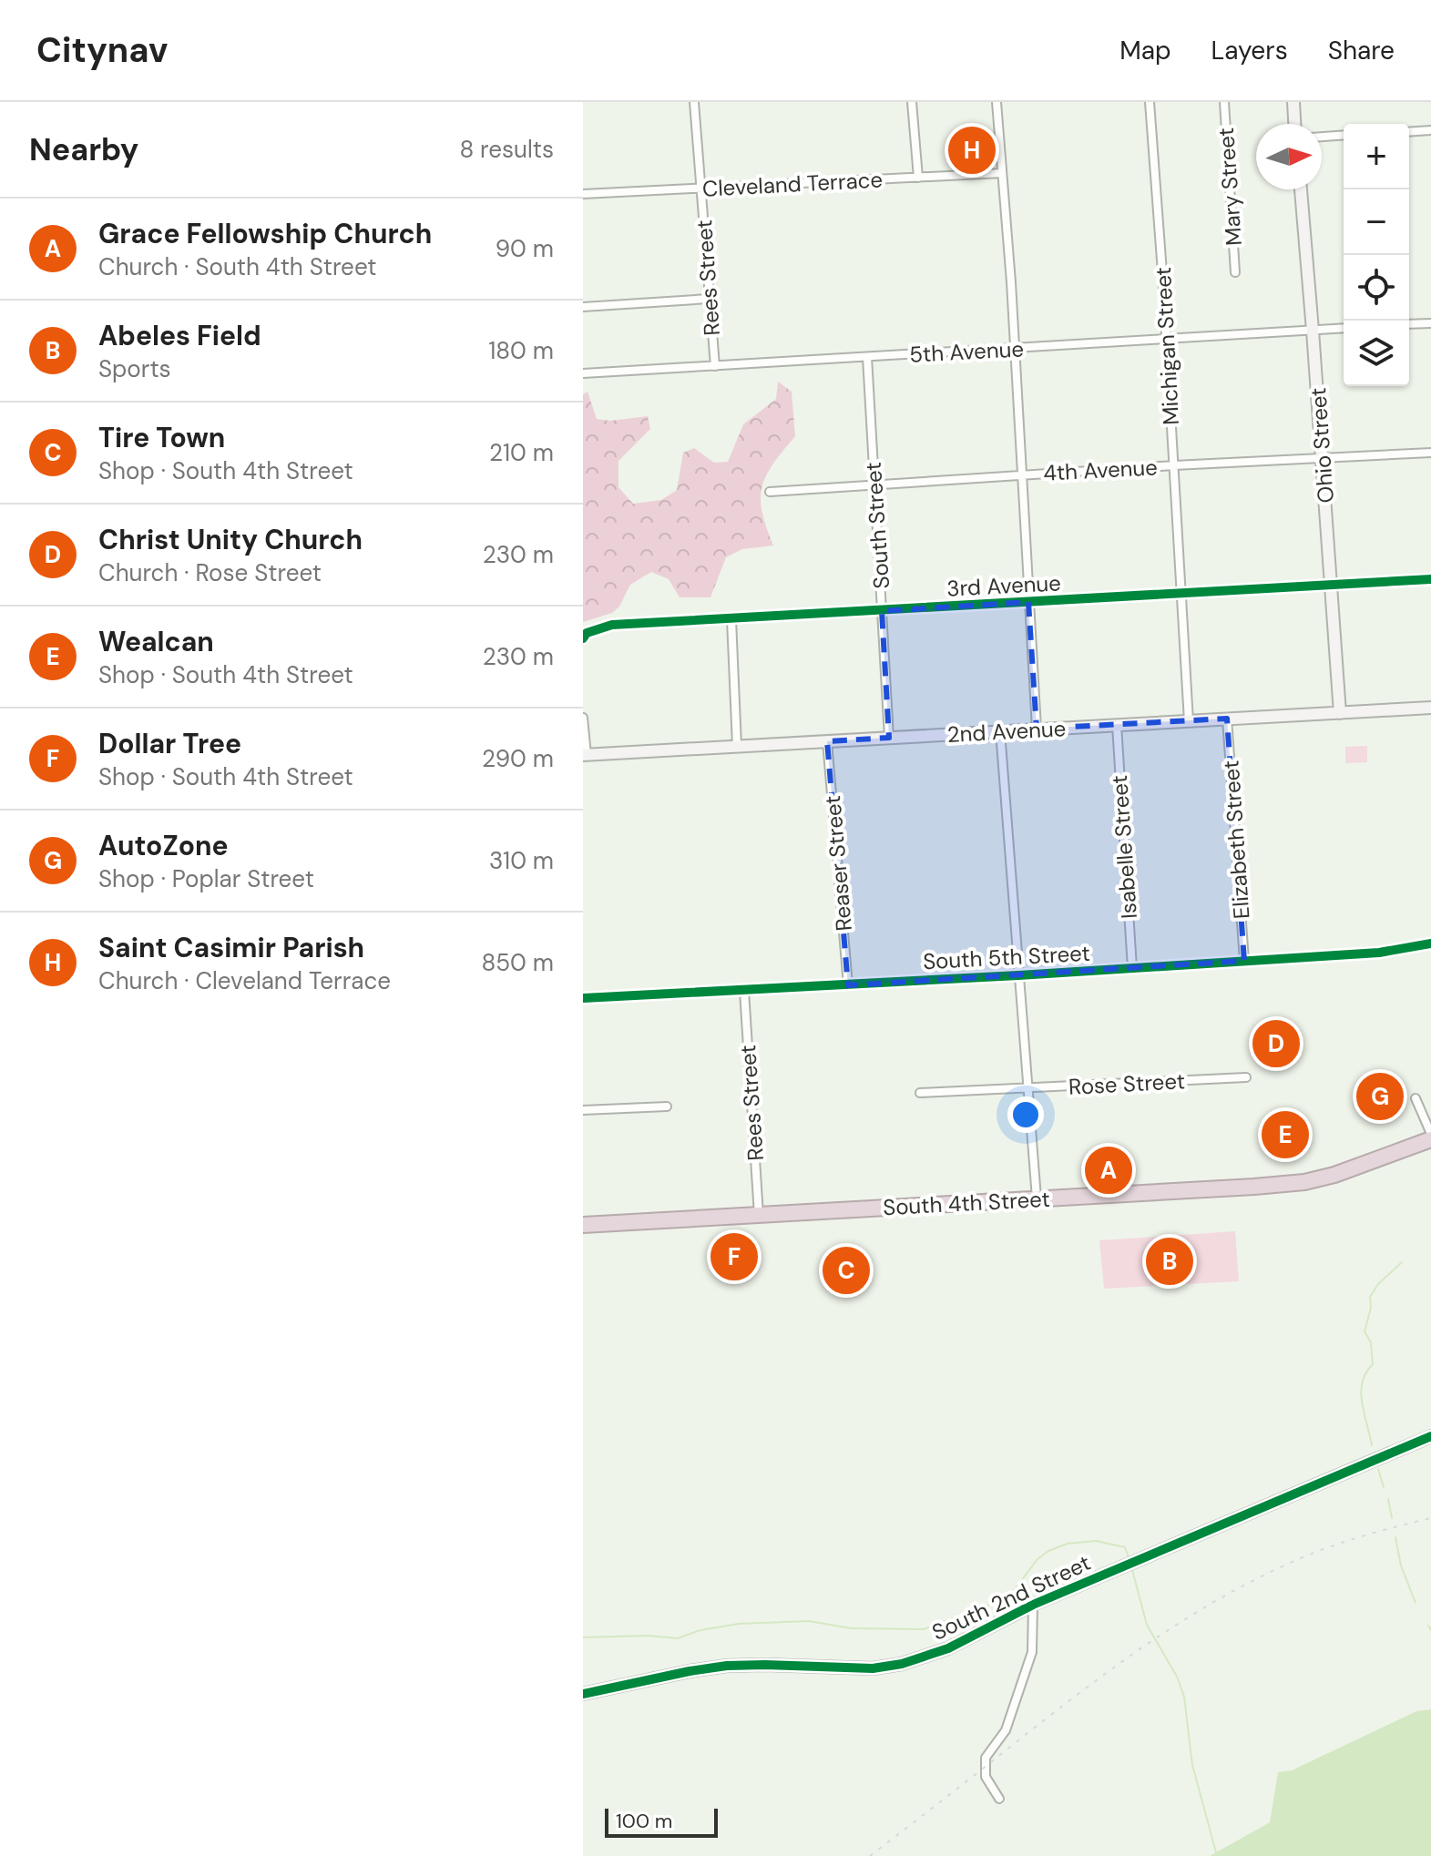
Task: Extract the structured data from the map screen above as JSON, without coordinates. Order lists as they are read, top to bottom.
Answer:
{
  "streets": {
    "highway": ["South 4th Street"],
    "street": [
      "Cleveland Terrace",
      "Mary Street",
      "Rees Street",
      "Michigan Street",
      "5th Avenue",
      "Ohio Street",
      "4th Avenue",
      "South Street",
      "3rd Avenue",
      "2nd Avenue",
      "Elizabeth Street",
      "Isabelle Street",
      "Reaser Street",
      "South 5th Street",
      "Rose Street",
      "South 2nd Street"
    ]
  },
  "crossings": [
    ["Cleveland Terrace", "Rees Street"],
    ["Rees Street", "5th Avenue"],
    ["Rees Street", "South 5th Street"],
    ["Rees Street", "South 4th Street"],
    ["Michigan Street", "5th Avenue"],
    ["Michigan Street", "4th Avenue"],
    ["Michigan Street", "3rd Avenue"],
    ["Michigan Street", "2nd Avenue"],
    ["5th Avenue", "Ohio Street"],
    ["5th Avenue", "South Street"],
    ["Ohio Street", "4th Avenue"],
    ["Ohio Street", "3rd Avenue"],
    ["Ohio Street", "2nd Avenue"],
    ["4th Avenue", "South Street"],
    ["South Street", "3rd Avenue"],
    ["South Street", "2nd Avenue"],
    ["2nd Avenue", "Elizabeth Street"],
    ["2nd Avenue", "Isabelle Street"],
    ["2nd Avenue", "Reaser Street"],
    ["Elizabeth Street", "South 5th Street"],
    ["Isabelle Street", "South 5th Street"],
    ["Reaser Street", "South 5th Street"]
  ],
  "scale_bar": "100 m",
  "north": "right",
  "page": {
    "header": "Citynav",
    "nav": ["Map", "Layers", "Share"],
    "heading": ["Nearby", "8 results"],
    "pins": [
      "H",
      "D",
      "G",
      "E",
      "A",
      "F",
      "B",
      "C"
    ],
    "map_buttons": ["+", "−"],
    "list": [
      {
        "mark": "A",
        "name": "Grace Fellowship Church",
        "note": "Church · South 4th Street",
        "value": "90 m"
      },
      {
        "mark": "B",
        "name": "Abeles Field",
        "note": "Sports",
        "value": "180 m"
      },
      {
        "mark": "C",
        "name": "Tire Town",
        "note": "Shop · South 4th Street",
        "value": "210 m"
      },
      {
        "mark": "D",
        "name": "Christ Unity Church",
        "note": "Church · Rose Street",
        "value": "230 m"
      },
      {
        "mark": "E",
        "name": "Wealcan",
        "note": "Shop · South 4th Street",
        "value": "230 m"
      },
      {
        "mark": "F",
        "name": "Dollar Tree",
        "note": "Shop · South 4th Street",
        "value": "290 m"
      },
      {
        "mark": "G",
        "name": "AutoZone",
        "note": "Shop · Poplar Street",
        "value": "310 m"
      },
      {
        "mark": "H",
        "name": "Saint Casimir Parish",
        "note": "Church · Cleveland Terrace",
        "value": "850 m"
      }
    ],
    "scale": "100 m"
  }
}
